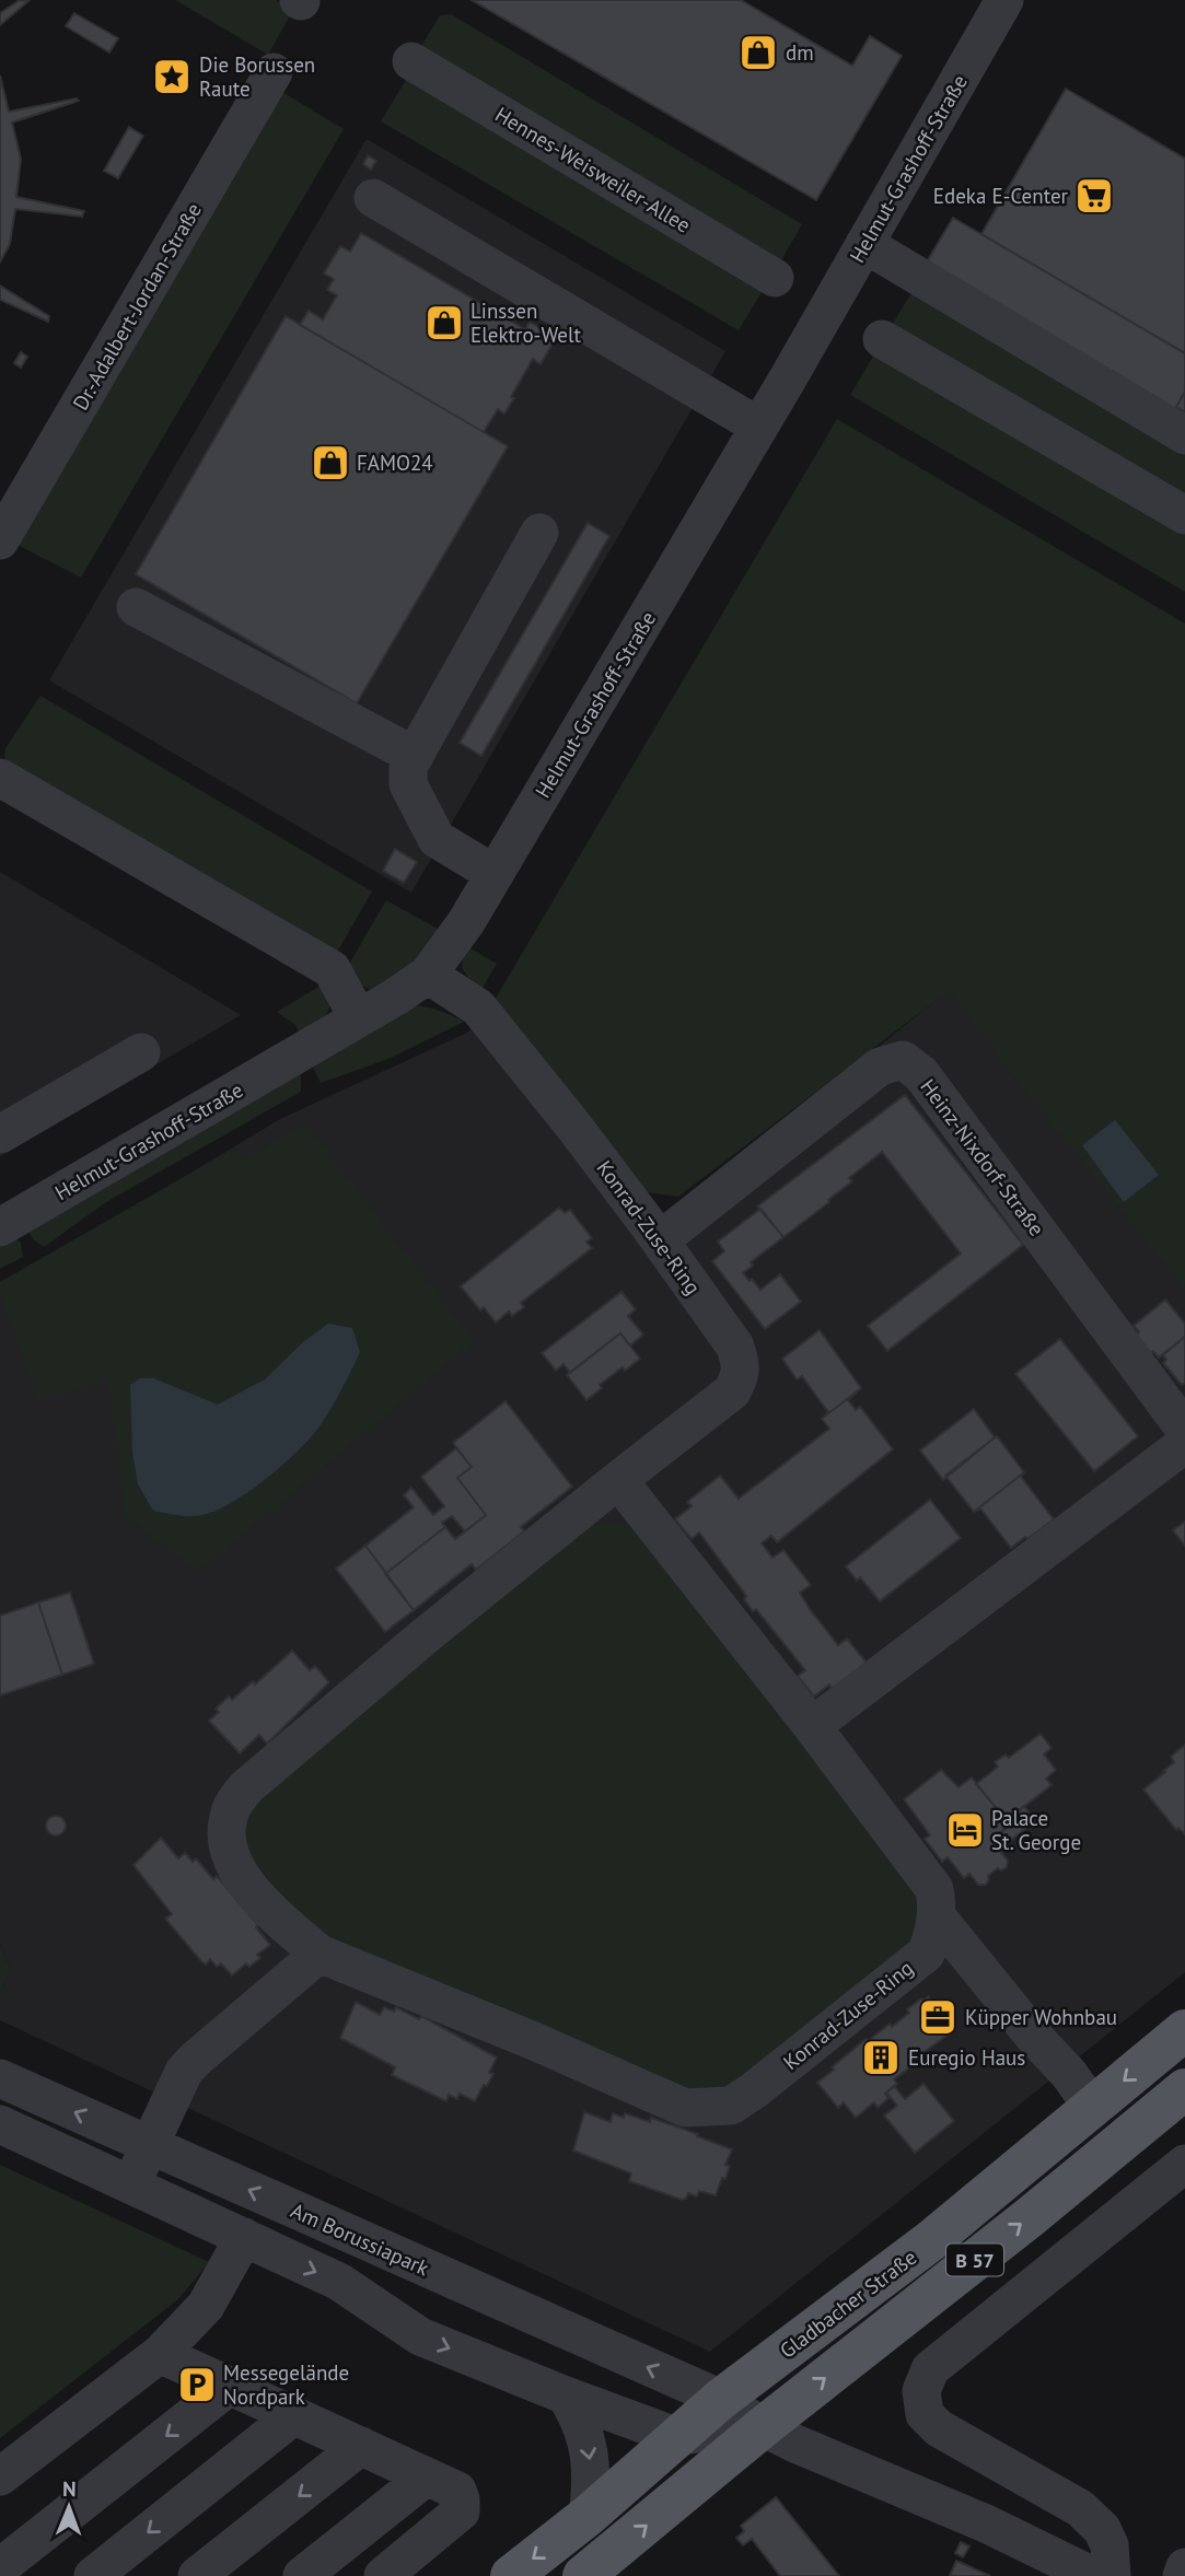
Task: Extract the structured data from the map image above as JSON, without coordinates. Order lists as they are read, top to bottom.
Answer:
{
  "streets": {
    "main road": ["B 57", "Gladbacher Straße"],
    "street": [
      "Helmut-Grashoff-Straße",
      "Hennes-Weisweiler-Allee",
      "Dr.-Adalbert-Jordan-Straße",
      "Heinz-Nixdorf-Straße",
      "Konrad-Zuse-Ring",
      "Am Borussiapark"
    ]
  },
  "crossings": [
    ["Helmut-Grashoff-Straße", "Konrad-Zuse-Ring"],
    ["Heinz-Nixdorf-Straße", "Konrad-Zuse-Ring"],
    ["Am Borussiapark", "Gladbacher Straße"]
  ],
  "places": {
    "shop": ["dm", "Linssen Elektro-Welt", "FAMO24"],
    "place": ["Die Borussen Raute"],
    "supermarket": ["Edeka E-Center"],
    "hotel": ["Palace St. George"],
    "office": ["Küpper Wohnbau"],
    "building": ["Euregio Haus"],
    "parking": ["Messegelände Nordpark"]
  },
  "north": "top"
}
